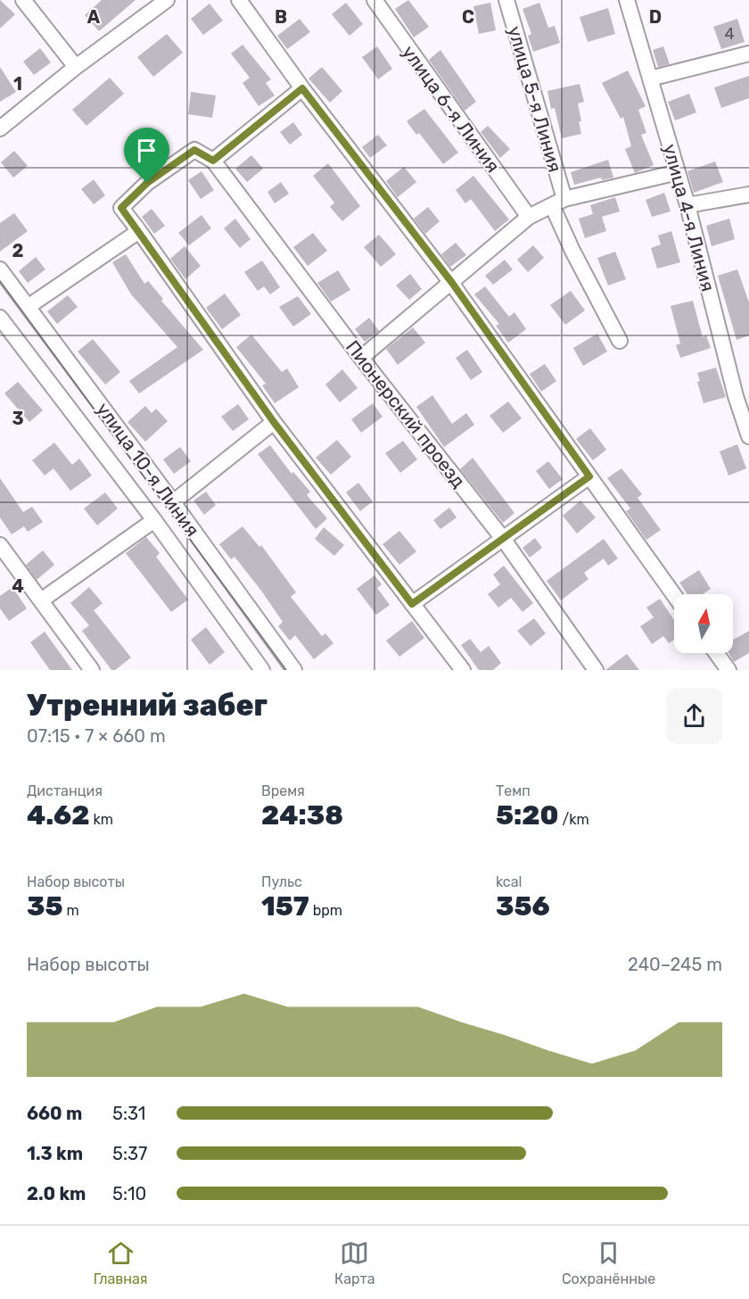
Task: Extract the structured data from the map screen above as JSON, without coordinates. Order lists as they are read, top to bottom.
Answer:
{
  "streets": {
    "street": [
      "улица 5-я Линия",
      "улица 6-я Линия",
      "улица 4-я Линия",
      "Пионерский проезд",
      "улица 10-я Линия"
    ]
  },
  "house_numbers": ["4"],
  "north": "top",
  "page": {
    "heading": ["Утренний забег", "07:15 · 7 × 660 m"],
    "stats": [
      ["Дистанция", "4.62 km"],
      ["Время", "24:38"],
      ["Темп", "5:20 /km"],
      ["Набор высоты", "35 m"],
      ["Пульс", "157 bpm"],
      ["kcal", "356"]
    ],
    "chart": ["Набор высоты", "240–245 m"],
    "list": [
      {
        "name": "660 m",
        "note": "5:31"
      },
      {
        "name": "1.3 km",
        "note": "5:37"
      },
      {
        "name": "2.0 km",
        "note": "5:10"
      }
    ],
    "tabs": ["Главная", "Карта", "Сохранённые"]
  },
  "grid": {
    "columns": [
      "A",
      "B",
      "C",
      "D"
    ],
    "rows": [
      "1",
      "2",
      "3",
      "4"
    ]
  }
}
